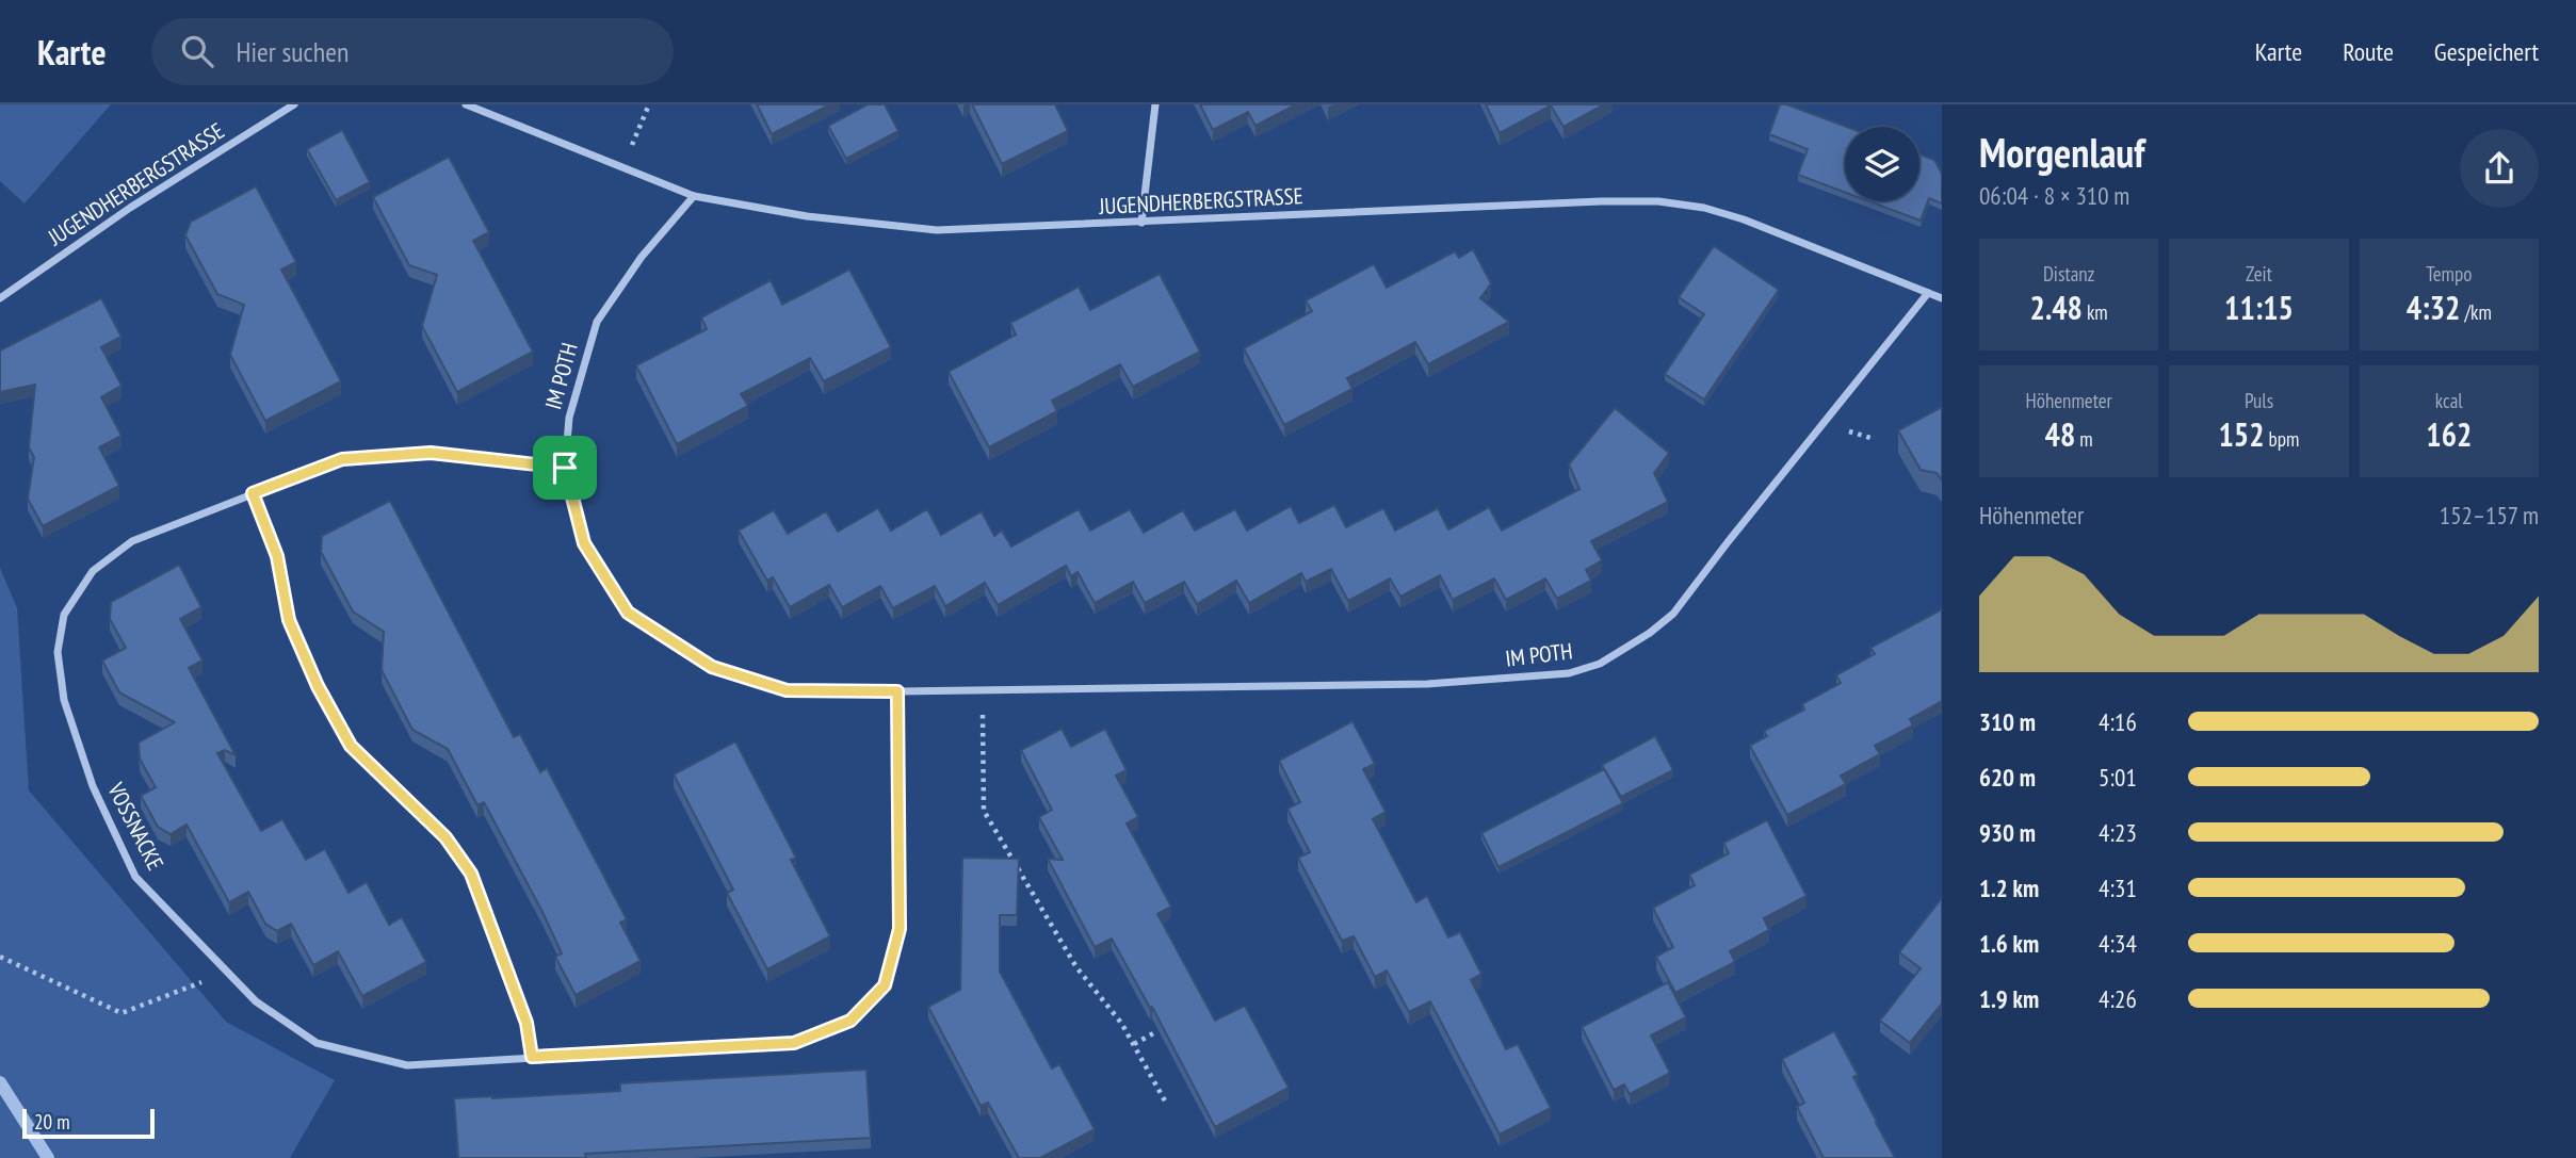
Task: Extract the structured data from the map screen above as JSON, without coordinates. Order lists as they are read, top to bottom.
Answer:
{
  "streets": {
    "street": ["JUGENDHERBERGSTRASSE", "IM POTH", "VOSSNACKE"]
  },
  "crossings": [
    ["JUGENDHERBERGSTRASSE", "IM POTH"],
    ["IM POTH", "VOSSNACKE"]
  ],
  "scale_bar": "20 m",
  "page": {
    "header": "Karte",
    "search": "Hier suchen",
    "nav": ["Karte", "Route", "Gespeichert"],
    "heading": ["Morgenlauf", "06:04 · 8 × 310 m"],
    "stats": [
      ["Distanz", "2.48 km"],
      ["Zeit", "11:15"],
      ["Tempo", "4:32 /km"],
      ["Höhenmeter", "48 m"],
      ["Puls", "152 bpm"],
      ["kcal", "162"]
    ],
    "chart": ["Höhenmeter", "152–157 m"],
    "list": [
      {
        "name": "310 m",
        "note": "4:16"
      },
      {
        "name": "620 m",
        "note": "5:01"
      },
      {
        "name": "930 m",
        "note": "4:23"
      },
      {
        "name": "1.2 km",
        "note": "4:31"
      },
      {
        "name": "1.6 km",
        "note": "4:34"
      },
      {
        "name": "1.9 km",
        "note": "4:26"
      }
    ],
    "scale": "20 m"
  }
}
